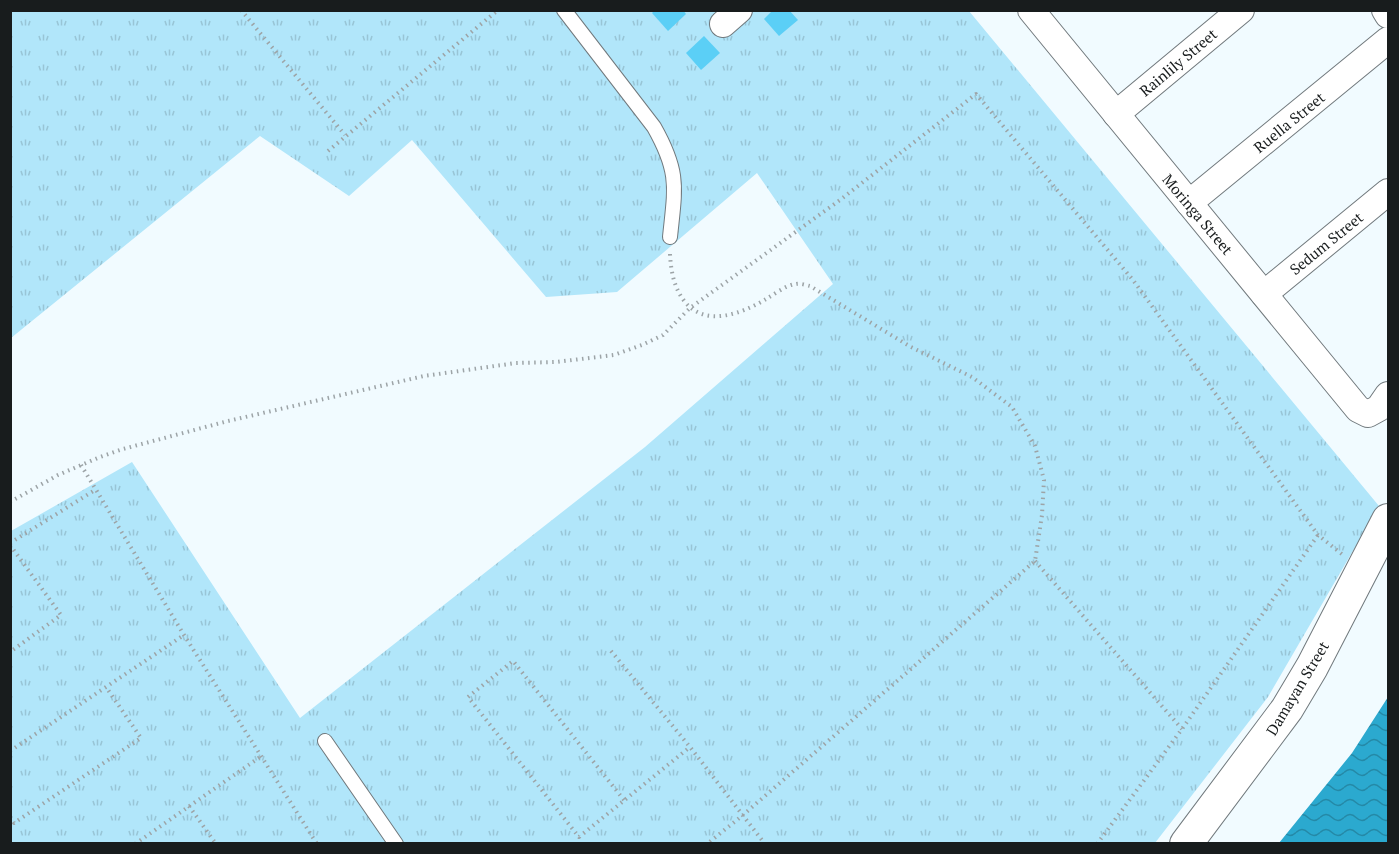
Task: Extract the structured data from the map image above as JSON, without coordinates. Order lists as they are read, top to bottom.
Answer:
{
  "streets": {
    "street": [
      "Rainlily Street",
      "Ruella Street",
      "Moringa Street",
      "Sedum Street",
      "Damayan Street"
    ]
  },
  "crossings": [
    ["Rainlily Street", "Moringa Street"],
    ["Ruella Street", "Moringa Street"],
    ["Moringa Street", "Sedum Street"]
  ]
}
